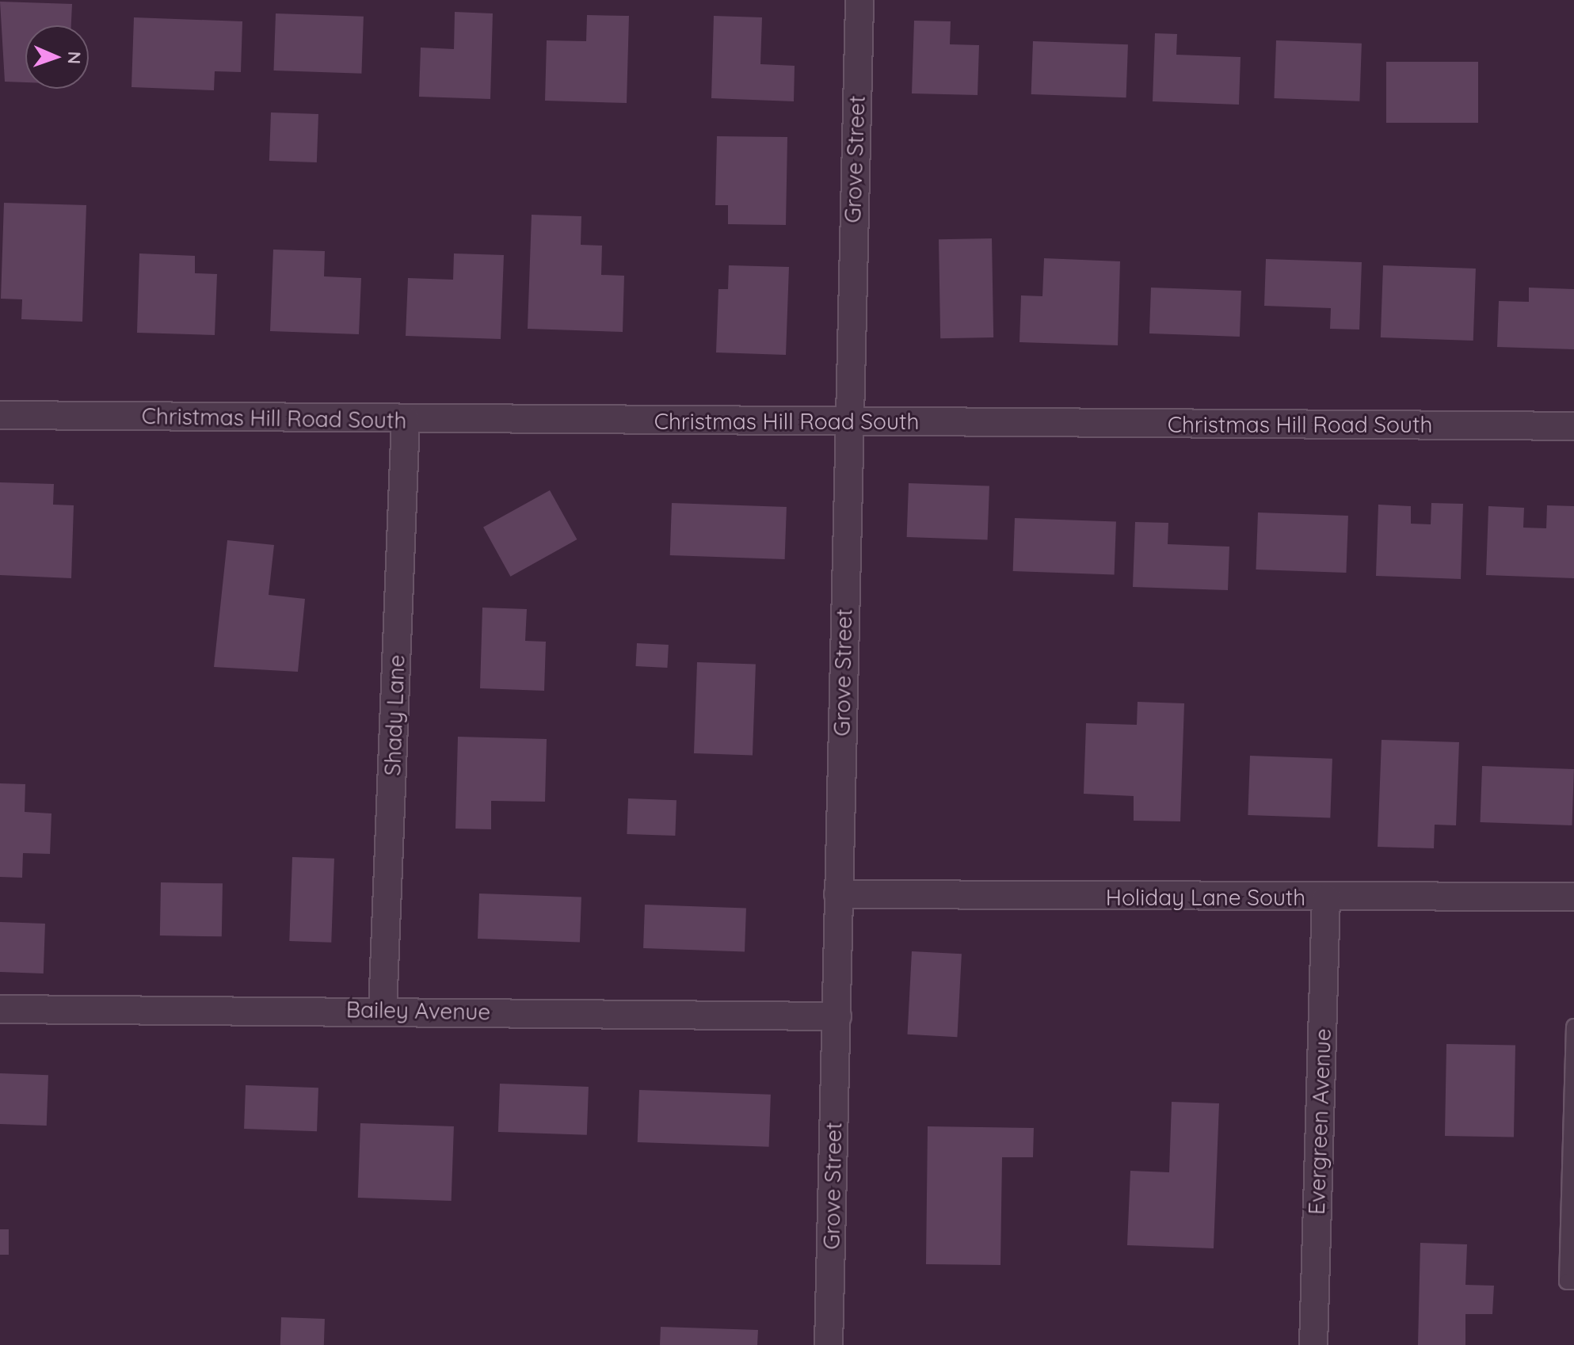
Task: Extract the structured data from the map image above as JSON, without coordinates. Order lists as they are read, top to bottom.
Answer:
{
  "streets": {
    "street": [
      "Grove Street",
      "Christmas Hill Road South",
      "Shady Lane",
      "Holiday Lane South",
      "Bailey Avenue",
      "Evergreen Avenue"
    ]
  },
  "crossings": [
    ["Grove Street", "Christmas Hill Road South"],
    ["Grove Street", "Holiday Lane South"],
    ["Grove Street", "Bailey Avenue"],
    ["Christmas Hill Road South", "Shady Lane"],
    ["Shady Lane", "Bailey Avenue"],
    ["Holiday Lane South", "Evergreen Avenue"]
  ],
  "north": "right"
}
